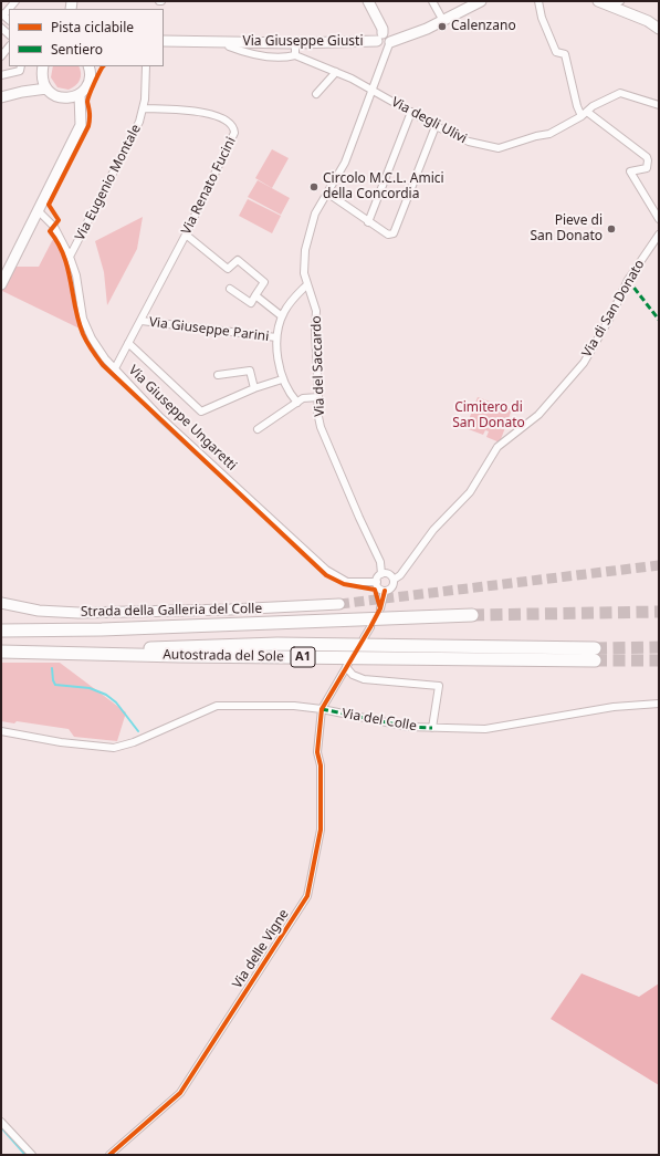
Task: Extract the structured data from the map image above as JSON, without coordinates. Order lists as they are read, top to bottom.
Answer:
{
  "streets": {
    "highway": ["Autostrada del Sole", "A1"],
    "street": [
      "Via Giuseppe Giusti",
      "Via degli Ulivi",
      "Via Eugenio Montale",
      "Via Renato Fucini",
      "Via di San Donato",
      "Via Giuseppe Parini",
      "Via del Saccardo",
      "Via Giuseppe Ungaretti",
      "Strada della Galleria del Colle",
      "Via del Colle",
      "Via delle Vigne"
    ]
  },
  "crossings": [
    ["Via Giuseppe Giusti", "Via degli Ulivi"],
    ["Via Giuseppe Giusti", "Via del Saccardo"],
    ["Via degli Ulivi", "Via del Saccardo"],
    ["Via Eugenio Montale", "Via Renato Fucini"],
    ["Via Eugenio Montale", "Via Giuseppe Ungaretti"],
    ["Via Renato Fucini", "Via Giuseppe Parini"],
    ["Via Renato Fucini", "Via Giuseppe Ungaretti"],
    ["Via di San Donato", "Via del Saccardo"],
    ["Via di San Donato", "Via Giuseppe Ungaretti"],
    ["Via del Saccardo", "Via Giuseppe Ungaretti"],
    ["Via del Colle", "Via delle Vigne"]
  ],
  "parks": ["Cimitero di San Donato"],
  "places": ["Calenzano", "Circolo M.C.L. Amici della Concordia", "Pieve di San Donato"],
  "legend": ["Pista ciclabile", "Sentiero"]
}
